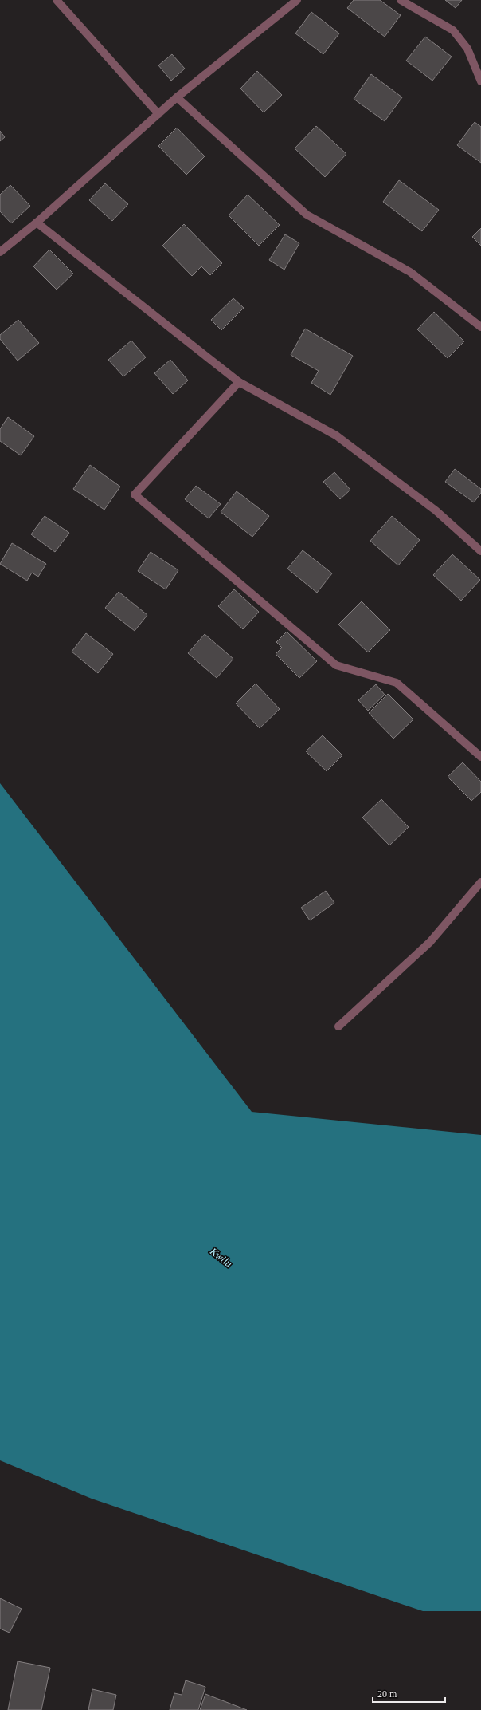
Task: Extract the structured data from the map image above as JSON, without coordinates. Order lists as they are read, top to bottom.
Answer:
{
  "water": ["Kwilu"],
  "scale_bar": "20 m"
}
